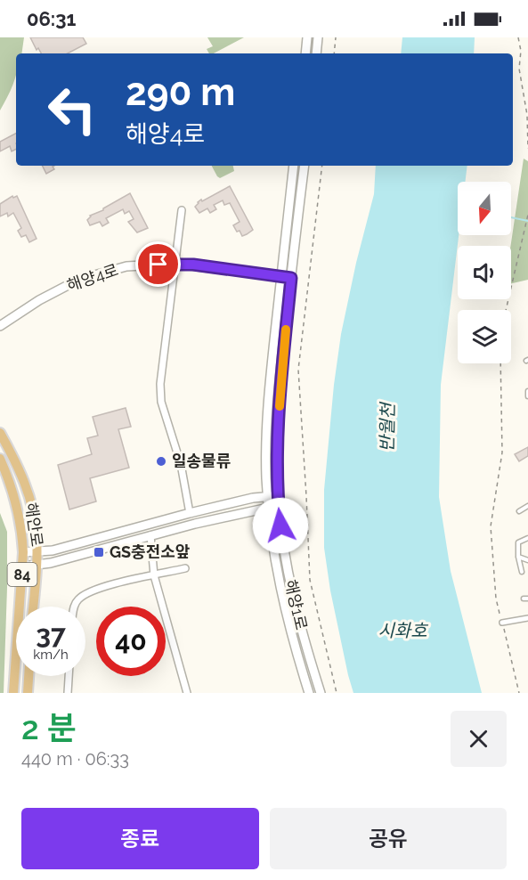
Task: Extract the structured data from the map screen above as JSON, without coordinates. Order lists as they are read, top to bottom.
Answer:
{
  "streets": {
    "main road": ["해안로", "84"],
    "street": ["해양4로", "해양1로"]
  },
  "crossings": [
    ["해양4로", "해양1로"]
  ],
  "water": ["반월천", "시화호"],
  "places": {
    "other": ["일송물류"],
    "transit": ["GS충전소앞"]
  },
  "north": "bottom",
  "page": {
    "status": "06:31",
    "turn": ["290 m", "해양4로"],
    "speed": "37 km/h",
    "limit": "40",
    "heading": ["2 분", "440 m · 06:33"],
    "buttons": ["종료", "공유"]
  }
}
